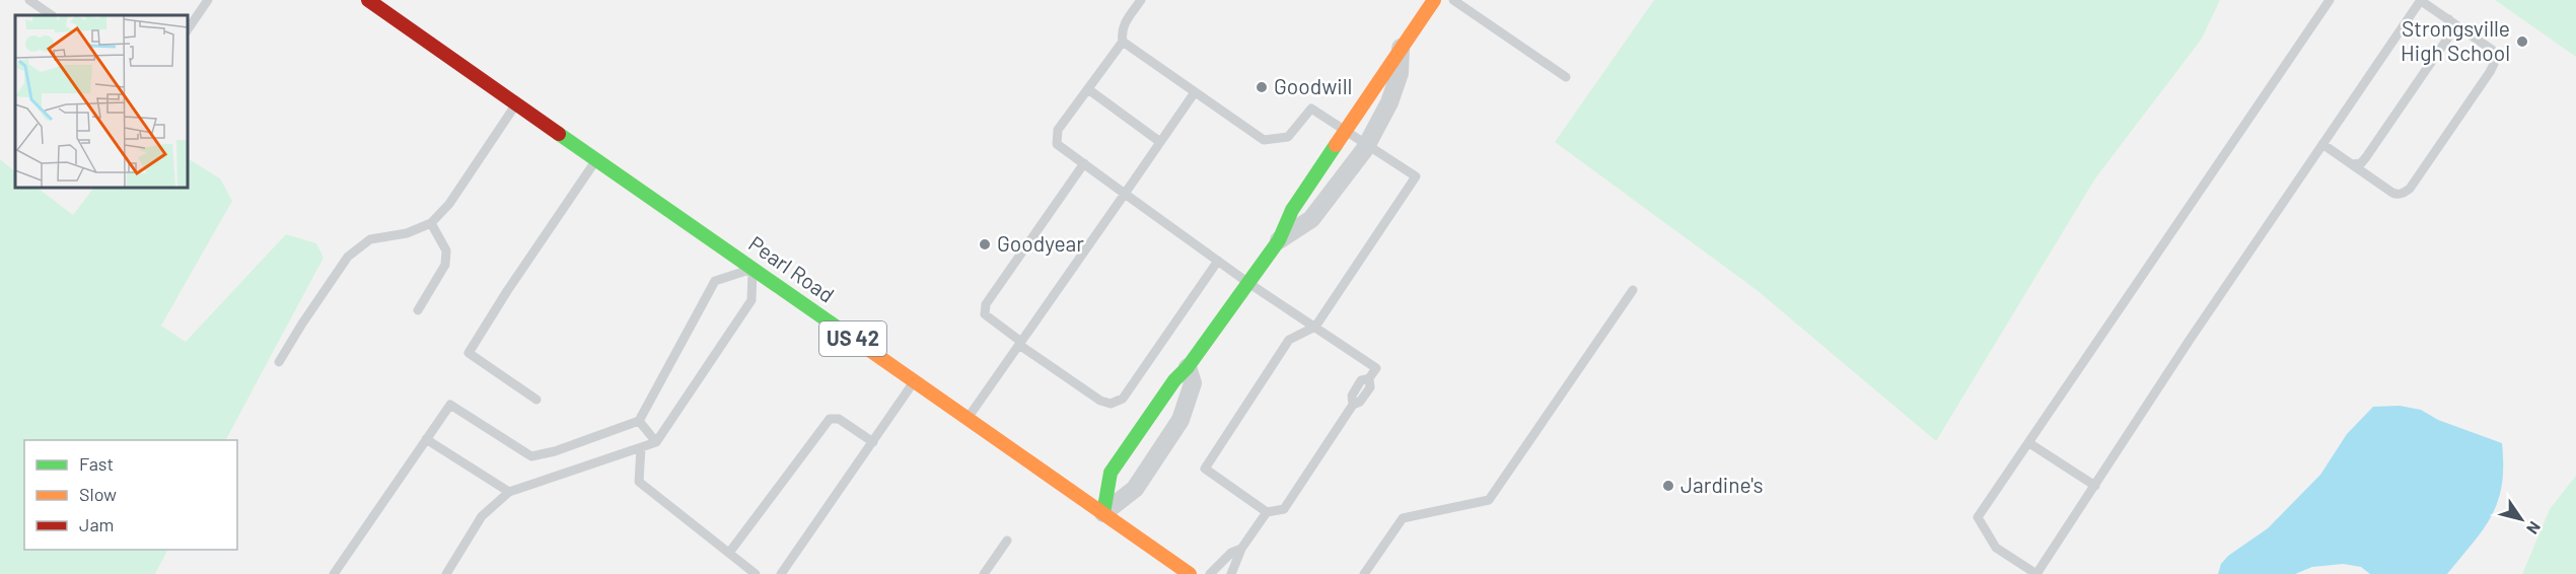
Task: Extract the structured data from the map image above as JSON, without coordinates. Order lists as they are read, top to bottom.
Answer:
{
  "streets": {
    "main road": ["Pearl Road", "US 42"]
  },
  "places": [
    "Strongsville High School",
    "Goodwill",
    "Goodyear",
    "Jardine's"
  ],
  "legend": ["Fast", "Slow", "Jam"],
  "north": "bottom right"
}
